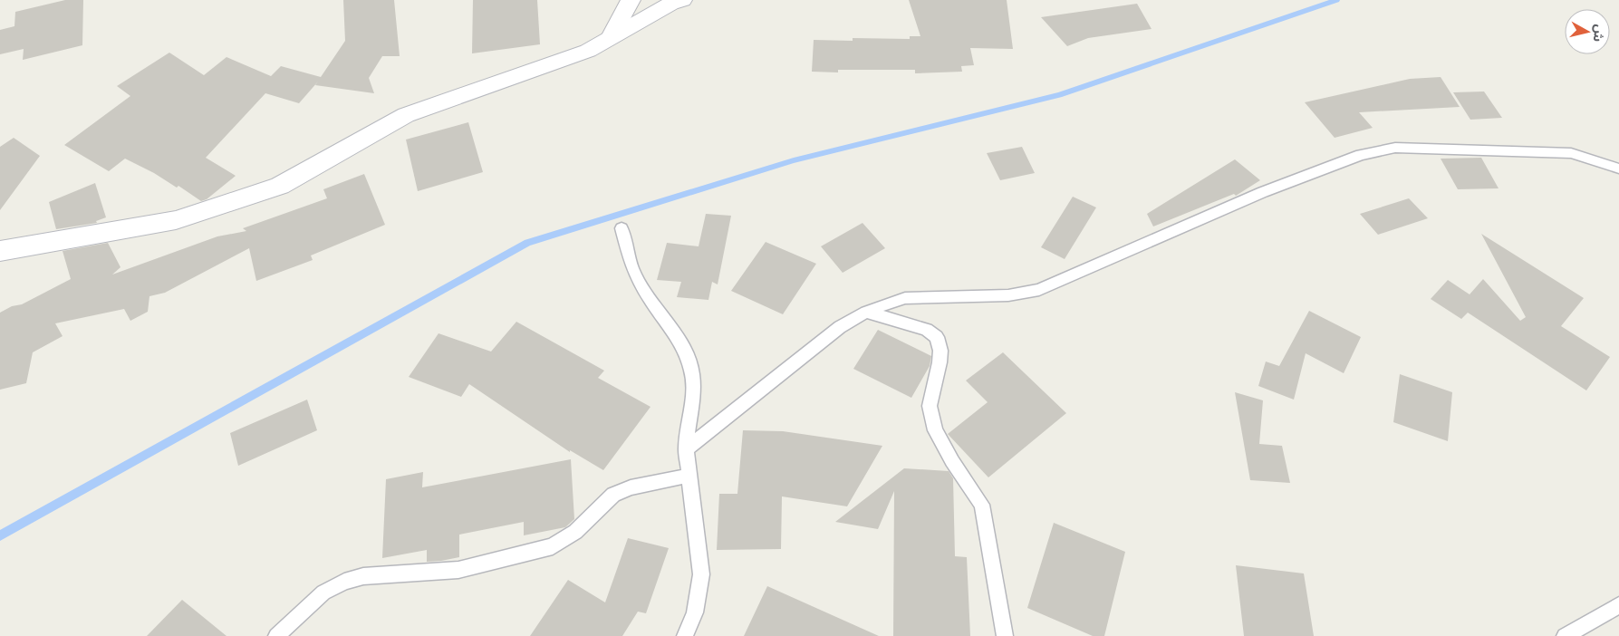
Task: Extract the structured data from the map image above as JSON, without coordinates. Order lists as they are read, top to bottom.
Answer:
{
  "north": "right"
}
